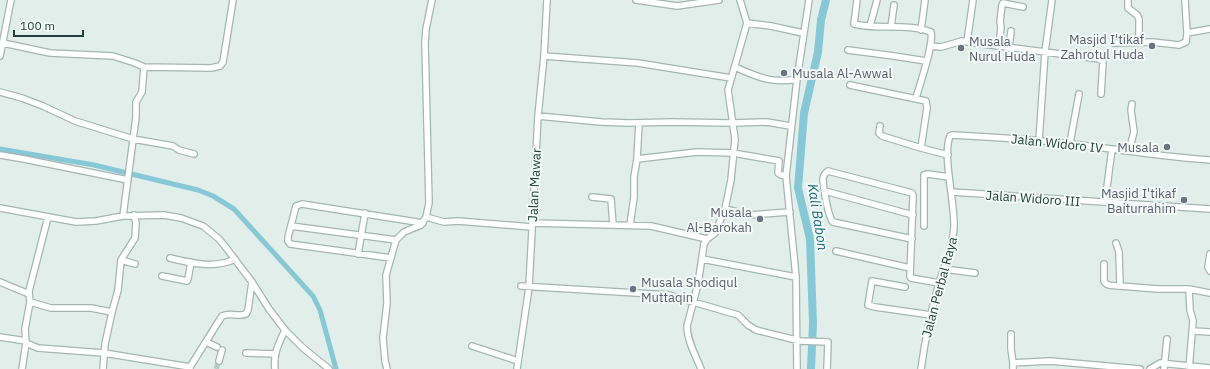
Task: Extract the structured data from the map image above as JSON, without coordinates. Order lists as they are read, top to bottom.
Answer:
{
  "streets": {
    "street": [
      "Jalan Widoro IV",
      "Jalan Mawar",
      "Jalan Widoro III",
      "Jalan Perbal Raya"
    ]
  },
  "crossings": [
    ["Jalan Widoro IV", "Jalan Perbal Raya"],
    ["Jalan Widoro III", "Jalan Perbal Raya"]
  ],
  "water": ["Kali Babon"],
  "places": [
    "Masjid I'tikaf Zahrotul Huda",
    "Musala Nurul Huda",
    "Musala Al-Awwal",
    "Musala",
    "Masjid I'tikaf Baiturrahim",
    "Musala Al-Barokah",
    "Musala Shodiqul Muttaqin"
  ],
  "scale_bar": "100 m"
}
